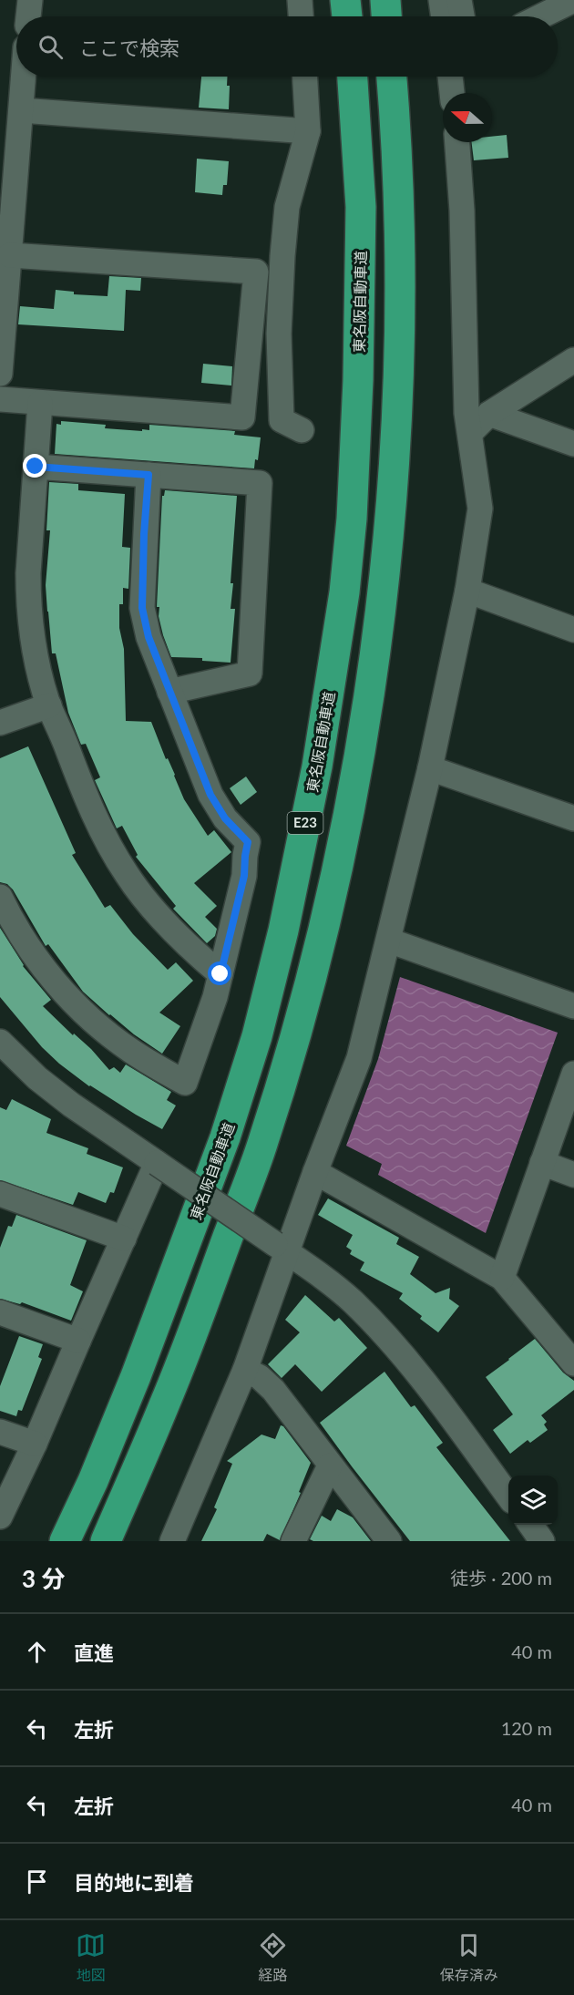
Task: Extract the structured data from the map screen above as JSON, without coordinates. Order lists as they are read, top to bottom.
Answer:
{
  "streets": {
    "highway": ["東名阪自動車道", "E23"]
  },
  "north": "left",
  "page": {
    "search": "ここで検索",
    "heading": ["3 分", "徒歩 · 200 m"],
    "list": [
      ["直進", "40 m"],
      ["左折", "120 m"],
      ["左折", "40 m"],
      "目的地に到着"
    ],
    "nav": ["地図", "経路", "保存済み"]
  }
}
